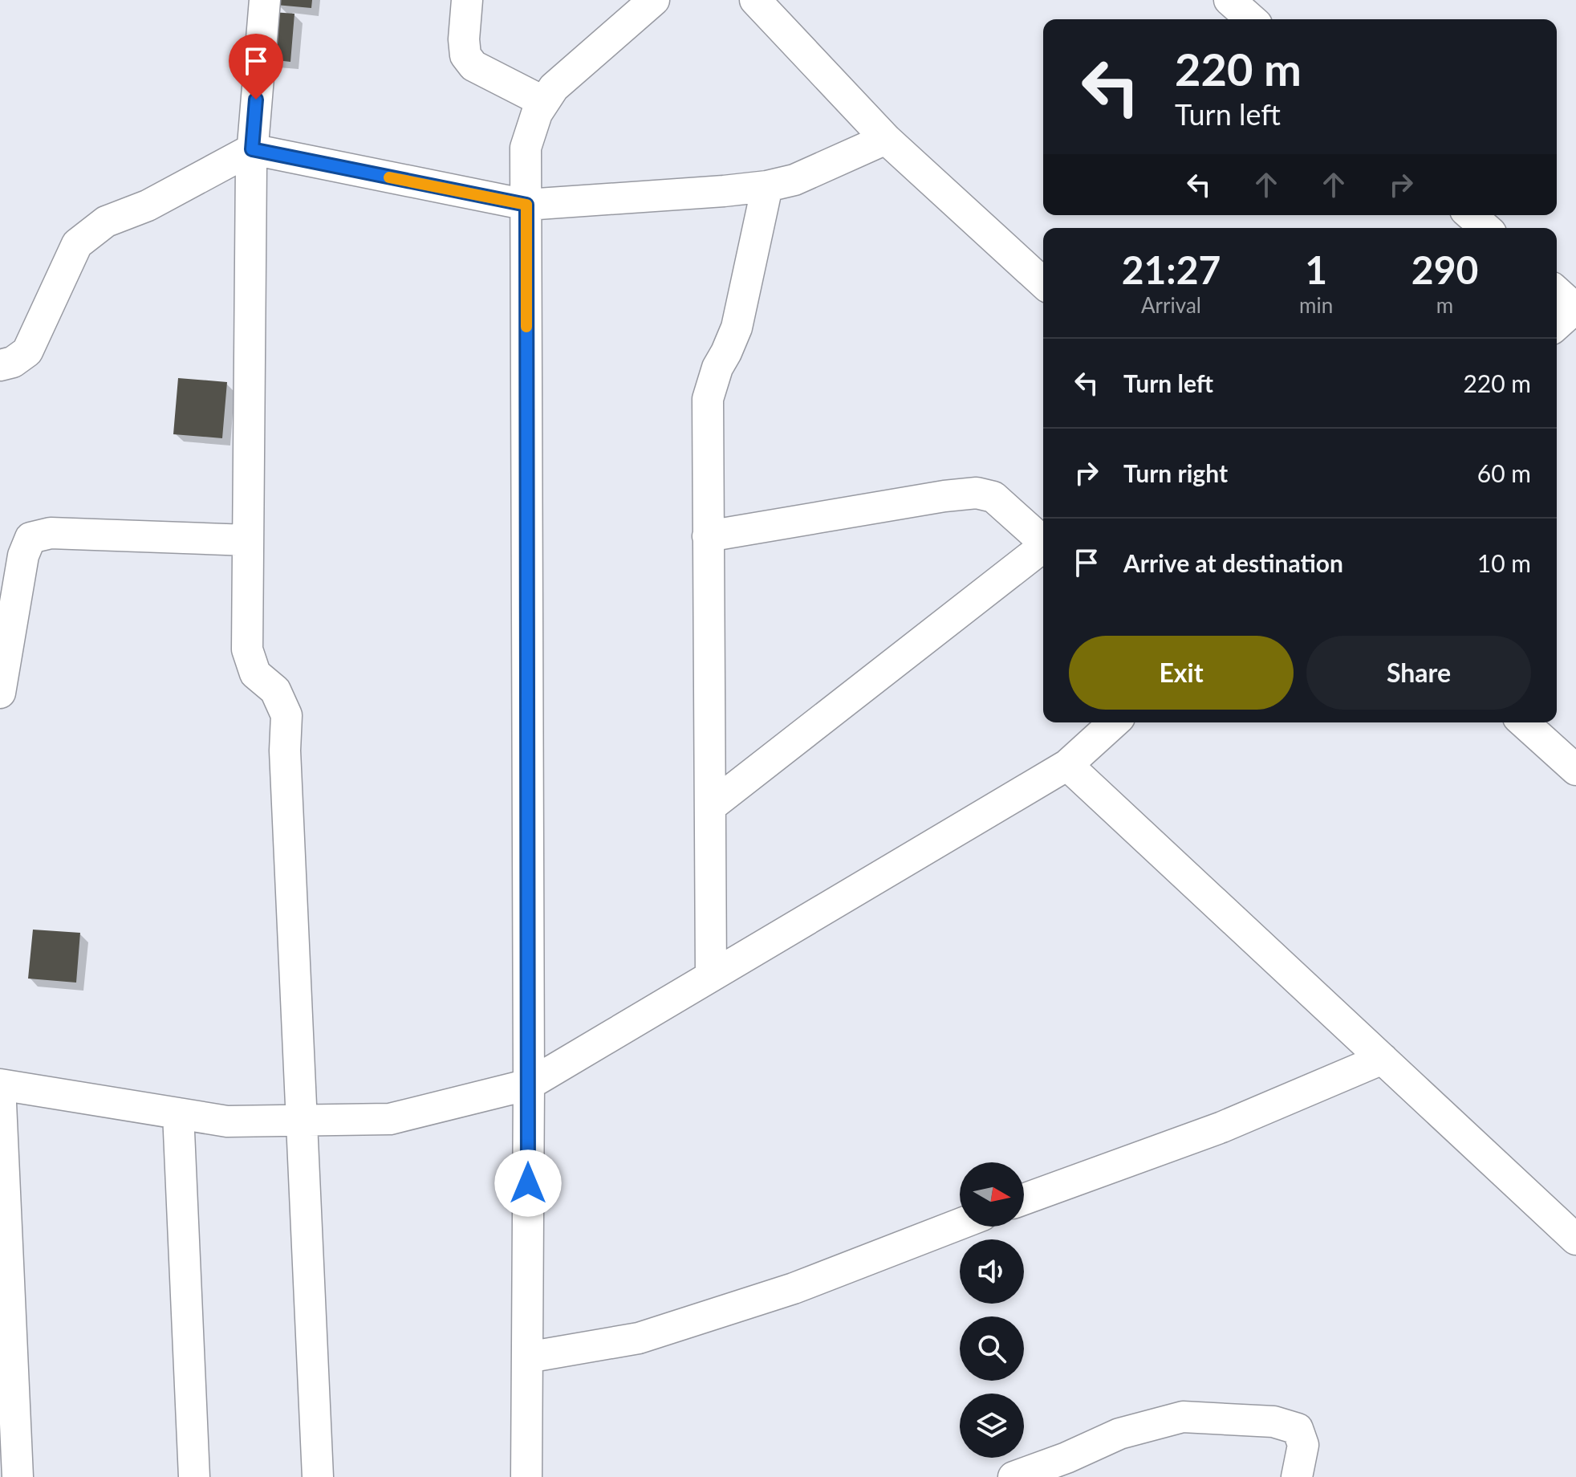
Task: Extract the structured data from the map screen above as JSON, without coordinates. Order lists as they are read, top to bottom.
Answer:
{
  "north": "right",
  "page": {
    "turn": ["220 m", "Turn left"],
    "eta": [
      "21:27",
      "Arrival",
      "1",
      "min",
      "290",
      "m"
    ],
    "list": [
      {
        "name": "Turn left",
        "value": "220 m"
      },
      {
        "name": "Turn right",
        "value": "60 m"
      },
      {
        "name": "Arrive at destination",
        "value": "10 m"
      }
    ],
    "buttons": ["Exit", "Share"]
  }
}
